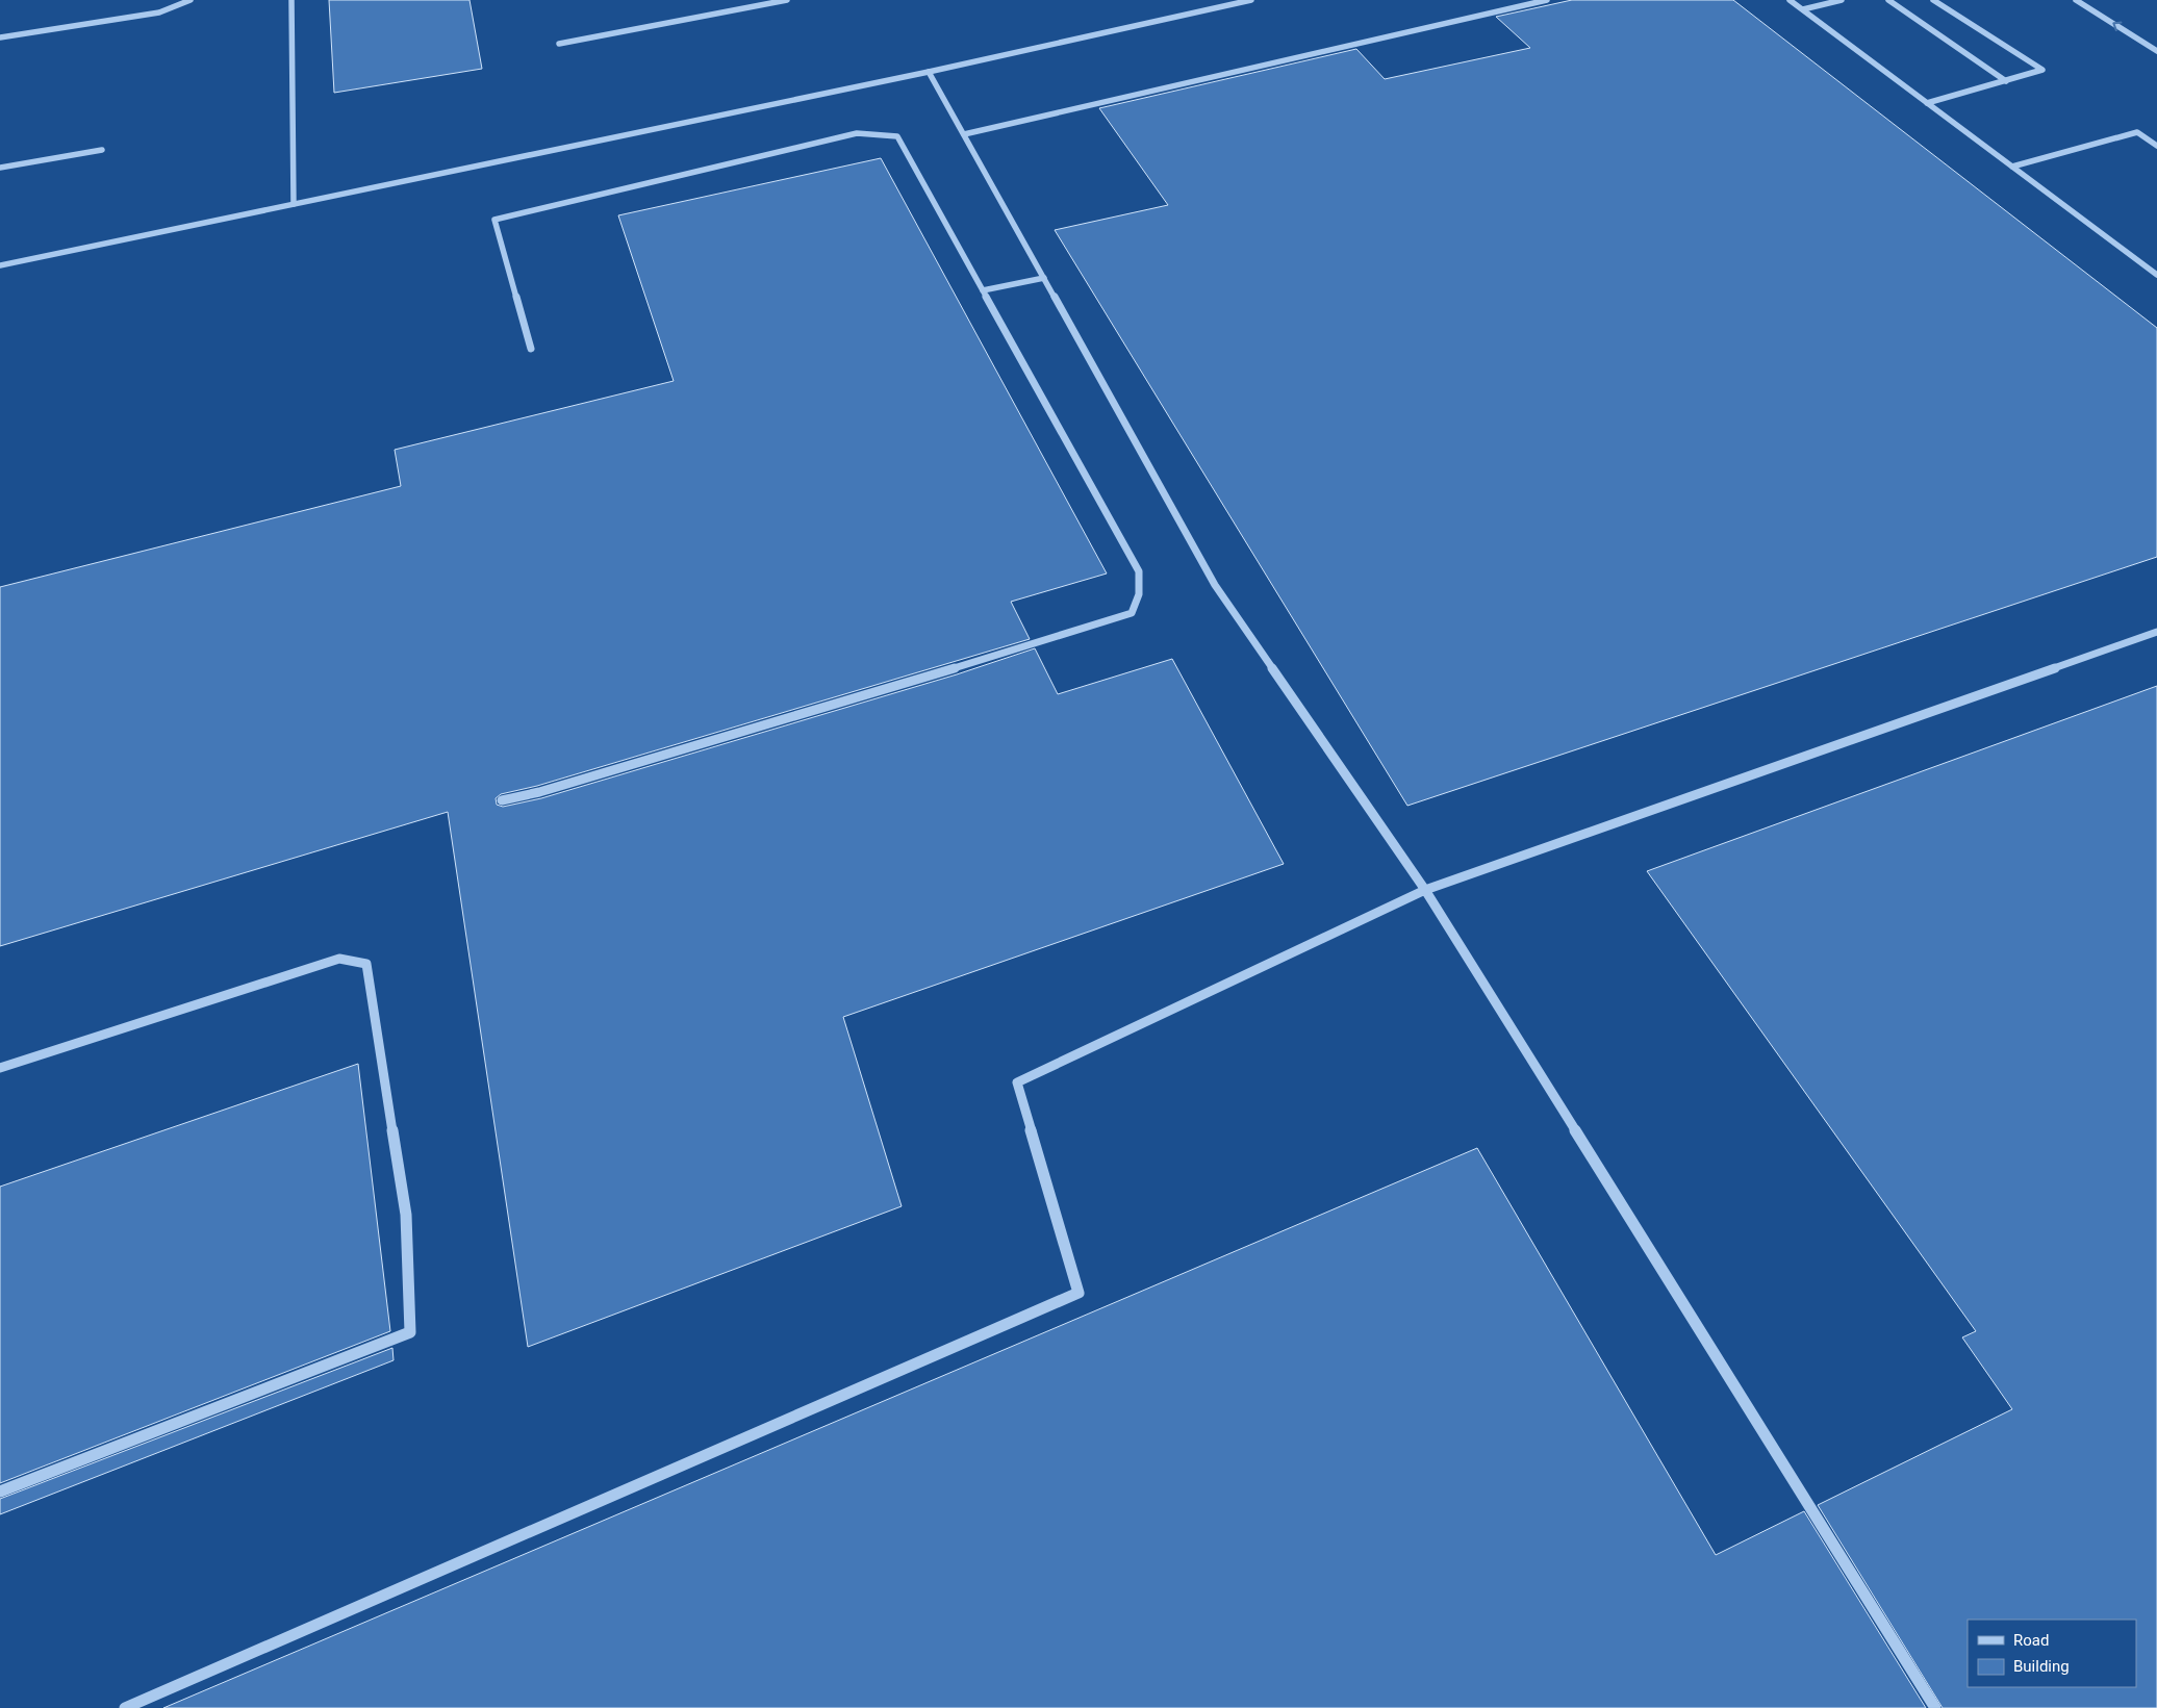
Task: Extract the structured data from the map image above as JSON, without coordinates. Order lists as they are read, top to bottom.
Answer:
{
  "legend": ["Road", "Building"]
}
